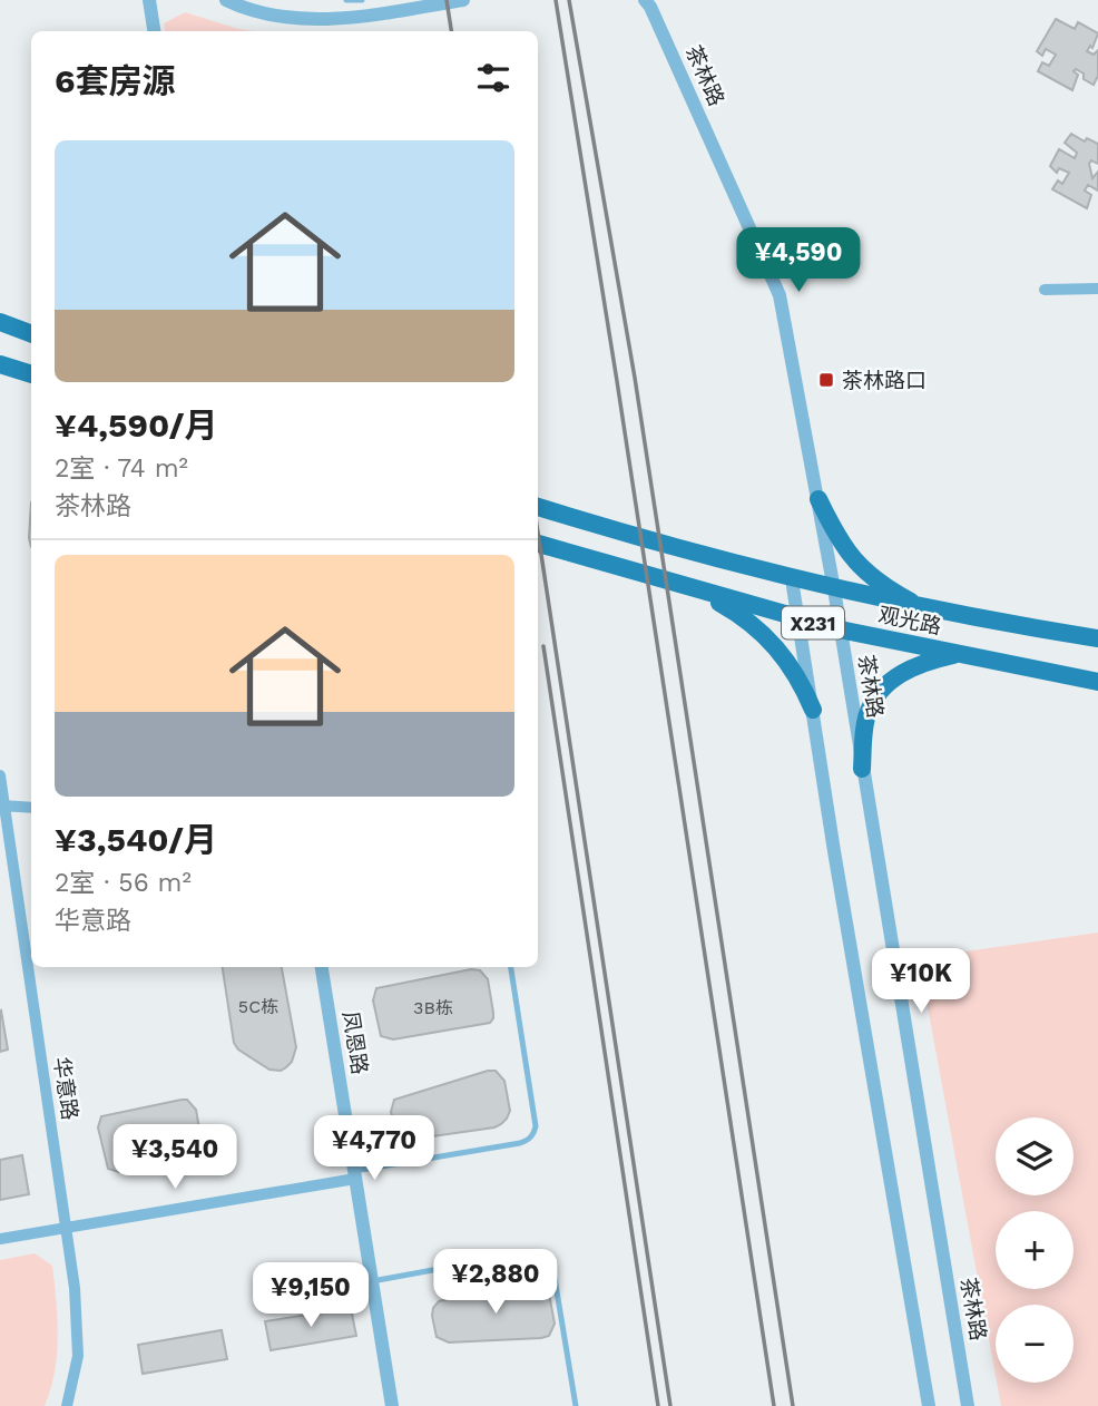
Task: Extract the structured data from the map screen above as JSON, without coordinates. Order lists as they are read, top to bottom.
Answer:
{
  "streets": {
    "main road": ["观光路", "X231"],
    "street": ["茶林路", "凤恩路", "华意路"]
  },
  "crossings": [
    ["茶林路", "观光路"]
  ],
  "places": {
    "transit": ["茶林路口"]
  },
  "house_numbers": ["5C栋", "3B栋"],
  "page": {
    "heading": "6套房源",
    "list": [
      {
        "name": "¥4,590/月",
        "note": "2室 · 74 m² · 茶林路"
      },
      {
        "name": "¥3,540/月",
        "note": "2室 · 56 m² · 华意路"
      }
    ],
    "price": [
      "¥4,590",
      "¥10K",
      "¥4,770",
      "¥3,540",
      "¥2,880",
      "¥9,150"
    ],
    "map_buttons": ["+", "−"]
  }
}
